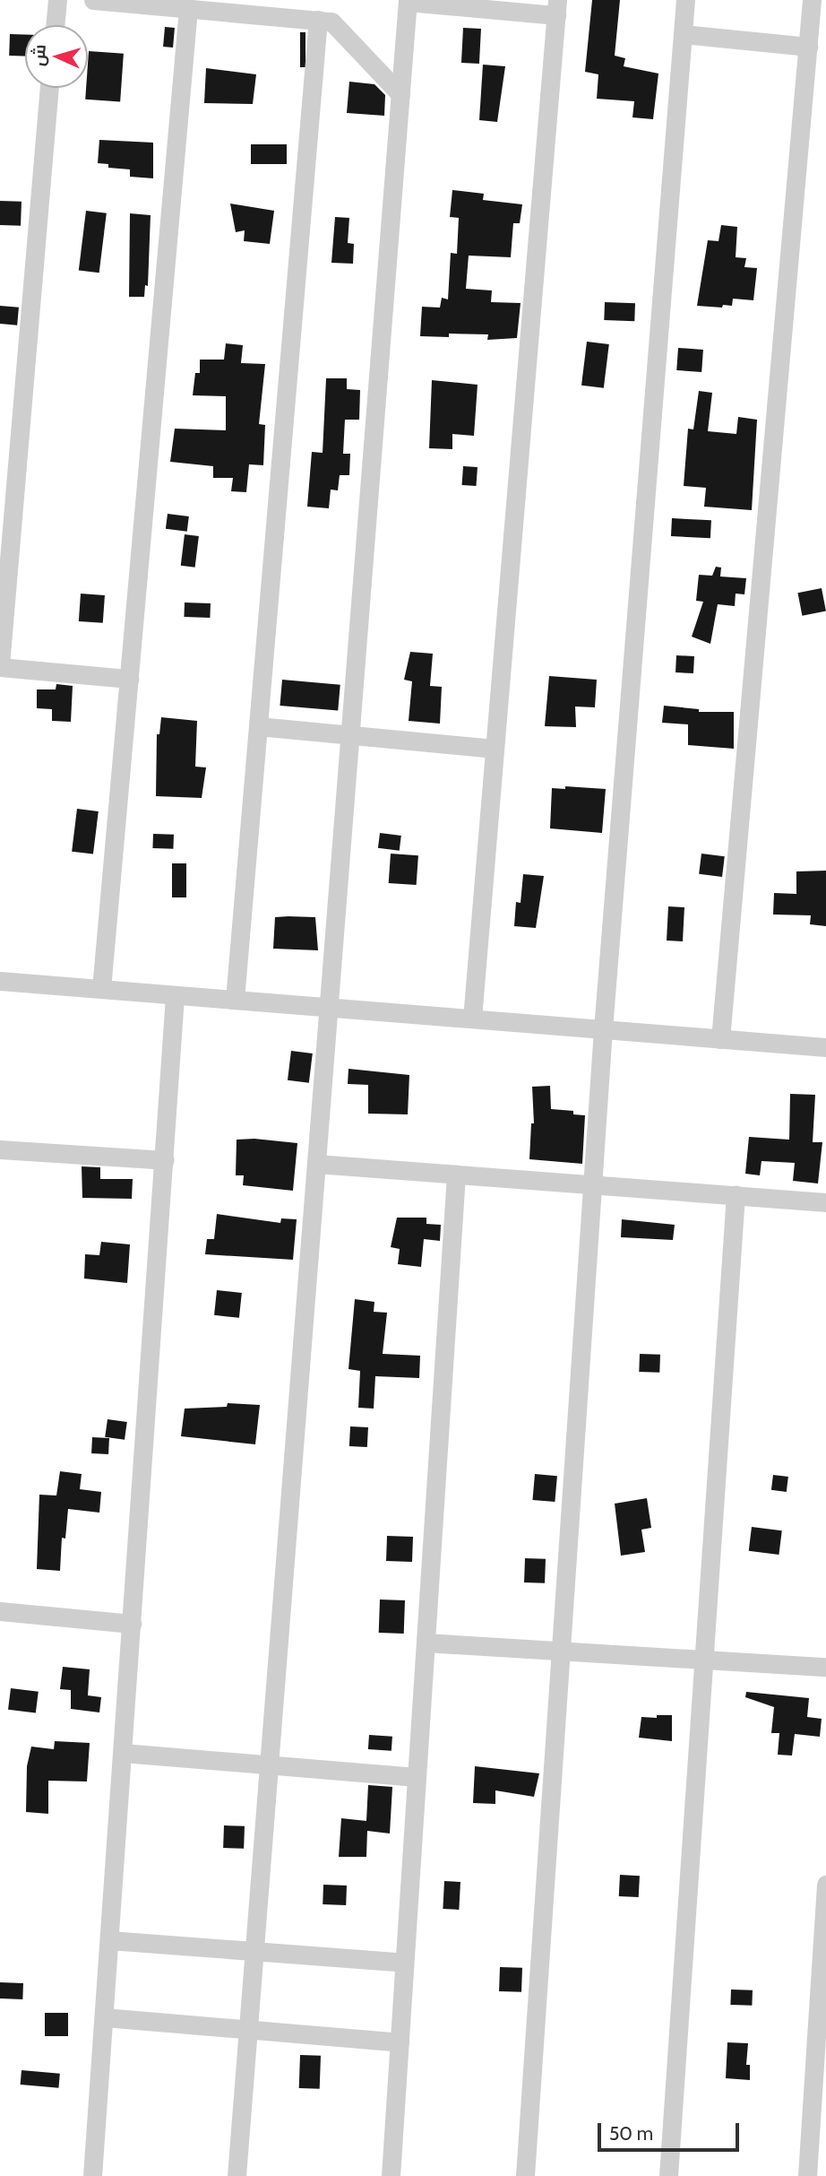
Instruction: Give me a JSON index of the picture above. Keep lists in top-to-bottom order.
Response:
{
  "scale_bar": "50 m",
  "north": "left"
}
